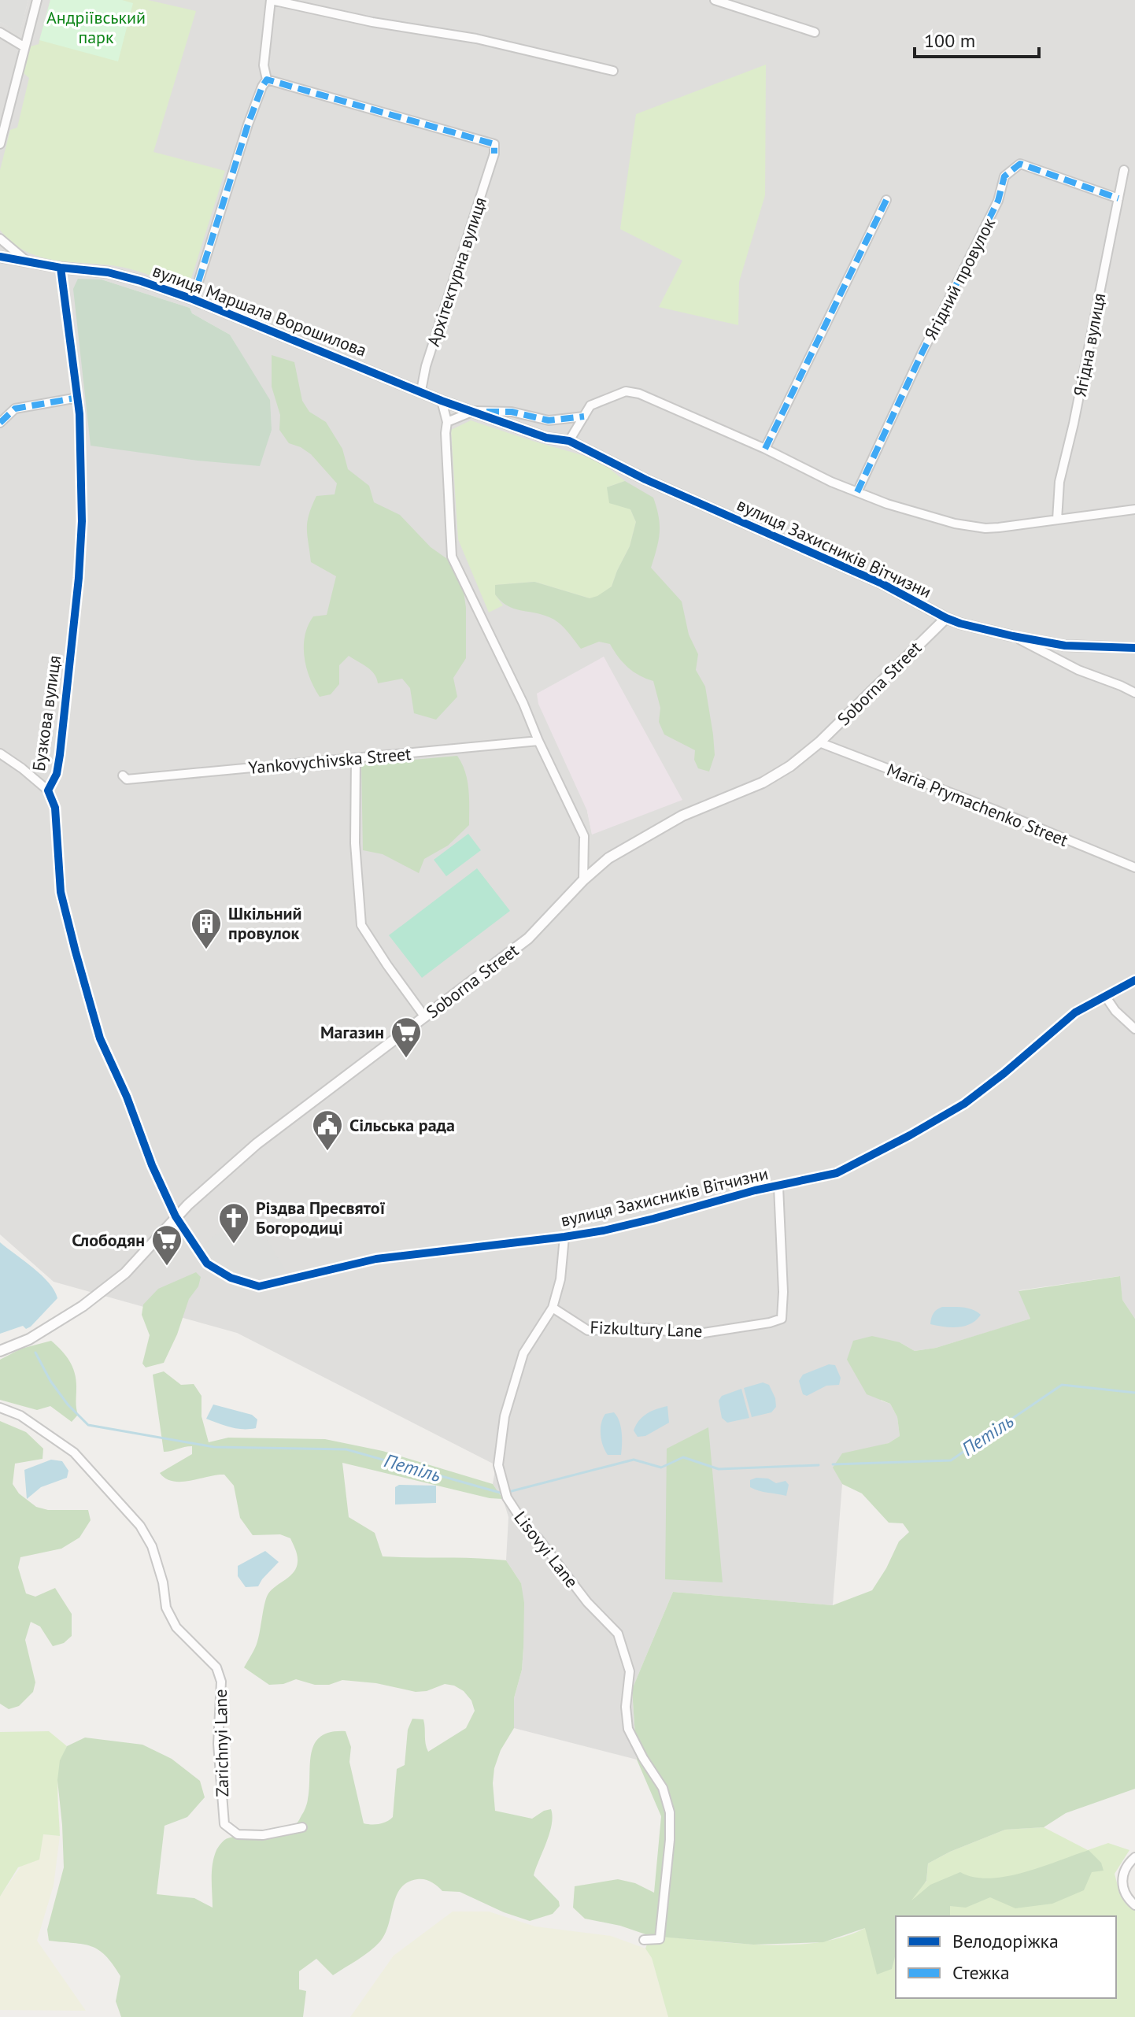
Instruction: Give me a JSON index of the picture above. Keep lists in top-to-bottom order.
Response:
{
  "streets": {
    "street": [
      "Архітектурна вулиця",
      "Ягідний провулок",
      "вулиця Маршала Ворошилова",
      "Ягідна вулиця",
      "вулиця Захисників Вітчизни",
      "Soborna Street",
      "Бузкова вулиця",
      "Yankovychivska Street",
      "Maria Prymachenko Street",
      "Fizkultury Lane",
      "Lisovyi Lane",
      "Zarichnyi Lane"
    ]
  },
  "crossings": [
    ["Архітектурна вулиця", "вулиця Маршала Ворошилова"],
    ["Ягідний провулок", "Ягідна вулиця"],
    ["вулиця Маршала Ворошилова", "вулиця Захисників Вітчизни"],
    ["вулиця Маршала Ворошилова", "Бузкова вулиця"],
    ["вулиця Захисників Вітчизни", "Soborna Street"],
    ["вулиця Захисників Вітчизни", "Бузкова вулиця"],
    ["вулиця Захисників Вітчизни", "Fizkultury Lane"],
    ["вулиця Захисників Вітчизни", "Lisovyi Lane"],
    ["Soborna Street", "Бузкова вулиця"],
    ["Soborna Street", "Maria Prymachenko Street"],
    ["Fizkultury Lane", "Lisovyi Lane"]
  ],
  "water": ["Петіль"],
  "parks": ["Андріївський парк"],
  "places": {
    "building": ["Шкільний провулок"],
    "supermarket": ["Магазин", "Слободян"],
    "public building": ["Cільська рада"],
    "church": ["Різдва Пресвятої Богородиці"]
  },
  "legend": ["Велодоріжка", "Стежка"],
  "scale_bar": "100 m"
}
